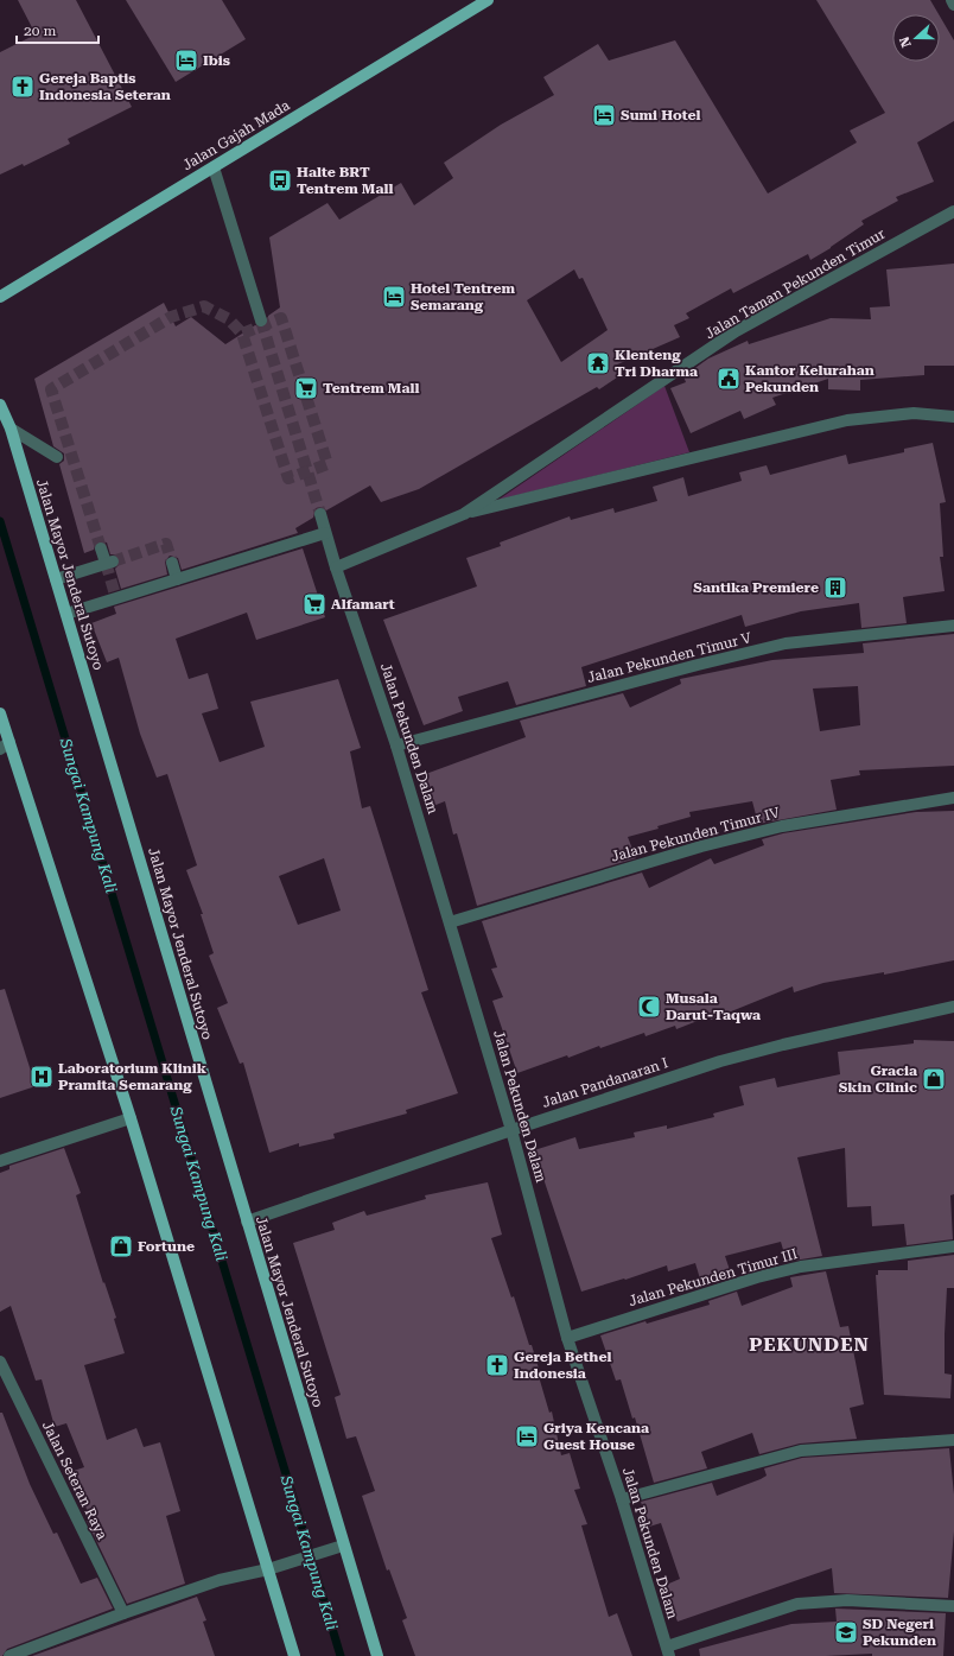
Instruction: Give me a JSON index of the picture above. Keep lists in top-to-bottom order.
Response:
{
  "streets": {
    "main road": ["Jalan Gajah Mada", "Jalan Mayor Jenderal Sutoyo"],
    "street": [
      "Jalan Taman Pekunden Timur",
      "Jalan Pekunden Timur V",
      "Jalan Pekunden Dalam",
      "Jalan Pekunden Timur IV",
      "Jalan Pandanaran I",
      "Jalan Pekunden Timur III",
      "Jalan Seteran Raya"
    ]
  },
  "crossings": [
    ["Jalan Taman Pekunden Timur", "Jalan Pekunden Dalam"],
    ["Jalan Mayor Jenderal Sutoyo", "Jalan Pandanaran I"],
    ["Jalan Pekunden Timur V", "Jalan Pekunden Dalam"],
    ["Jalan Pekunden Dalam", "Jalan Pekunden Timur IV"],
    ["Jalan Pekunden Dalam", "Jalan Pandanaran I"],
    ["Jalan Pekunden Dalam", "Jalan Pekunden Timur III"]
  ],
  "districts": ["PEKUNDEN"],
  "water": ["Sungai Kampung Kali"],
  "places": {
    "hotel": [
      "Ibis",
      "Sumi Hotel",
      "Hotel Tentrem Semarang",
      "Griya Kencana Guest House"
    ],
    "church": ["Gereja Baptis Indonesia Seteran", "Gereja Bethel Indonesia"],
    "bus stop": ["Halte BRT Tentrem Mall"],
    "temple": ["Klenteng Tri Dharma"],
    "public building": ["Kantor Kelurahan Pekunden"],
    "supermarket": ["Tentrem Mall", "Alfamart"],
    "building": ["Santika Premiere"],
    "mosque": ["Musala Darut-Taqwa"],
    "hospital": ["Laboratorium Klinik Pramita Semarang"],
    "shop": ["Gracia Skin Clinic", "Fortune"],
    "school or university": ["SD Negeri Pekunden"]
  },
  "scale_bar": "20 m",
  "north": "left"
}
